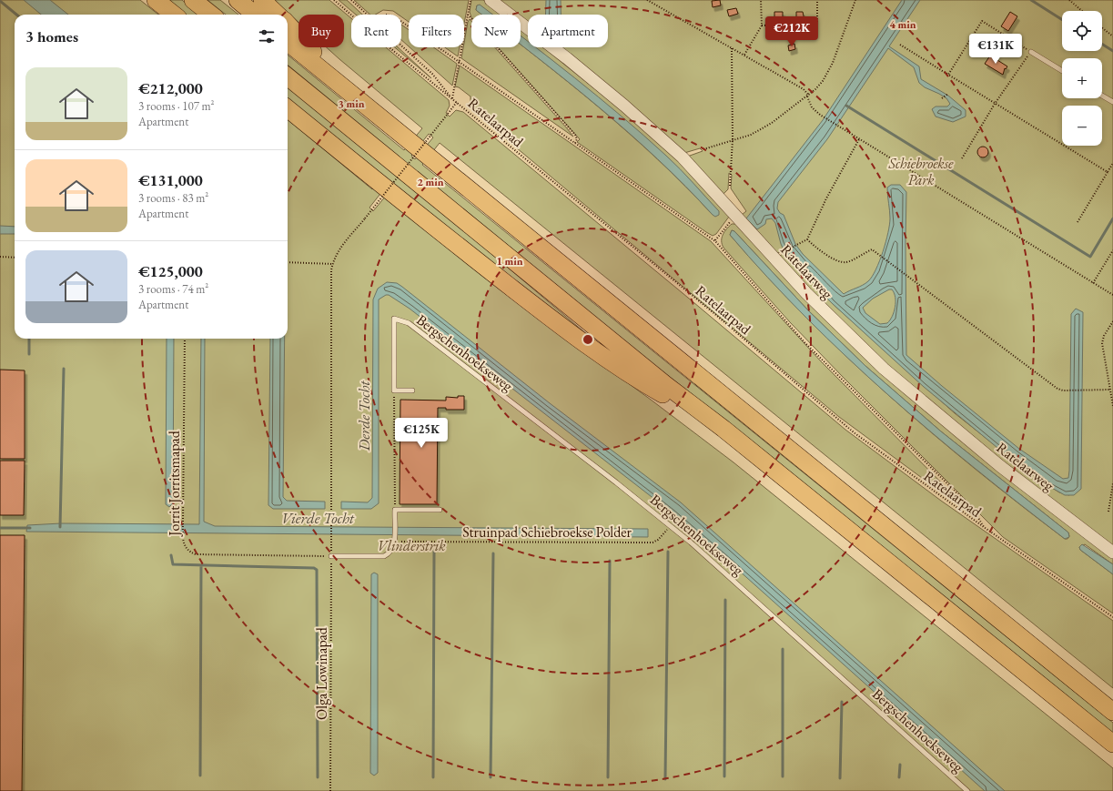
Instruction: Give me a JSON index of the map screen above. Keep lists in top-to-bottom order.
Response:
{
  "streets": {
    "street": ["Ratelaarweg"],
    "lane": ["Bergschenhoekseweg"],
    "path": [
      "Ratelaarpad",
      "Jorrit Jorritsmapad",
      "Struinpad Schiebroekse Polder",
      "Olga Lowinapad"
    ]
  },
  "crossings": [
    ["Bergschenhoekseweg", "Struinpad Schiebroekse Polder"],
    ["Jorrit Jorritsmapad", "Olga Lowinapad"]
  ],
  "water": ["Derde Tocht", "Vierde Tocht"],
  "parks": ["Schiebroekse Park", "Vlinderstrik"],
  "page": {
    "map_buttons": ["+", "−"],
    "chip": [
      "Buy",
      "Rent",
      "Filters",
      "New",
      "Apartment"
    ],
    "heading": "3 homes",
    "price": ["€212K", "€131K", "€125K"],
    "list": [
      {
        "name": "€212,000",
        "note": "3 rooms · 107 m² · Apartment"
      },
      {
        "name": "€131,000",
        "note": "3 rooms · 83 m² · Apartment"
      },
      {
        "name": "€125,000",
        "note": "3 rooms · 74 m² · Apartment"
      }
    ]
  },
  "rings": [
    "4 min",
    "3 min",
    "2 min",
    "1 min"
  ]
}
